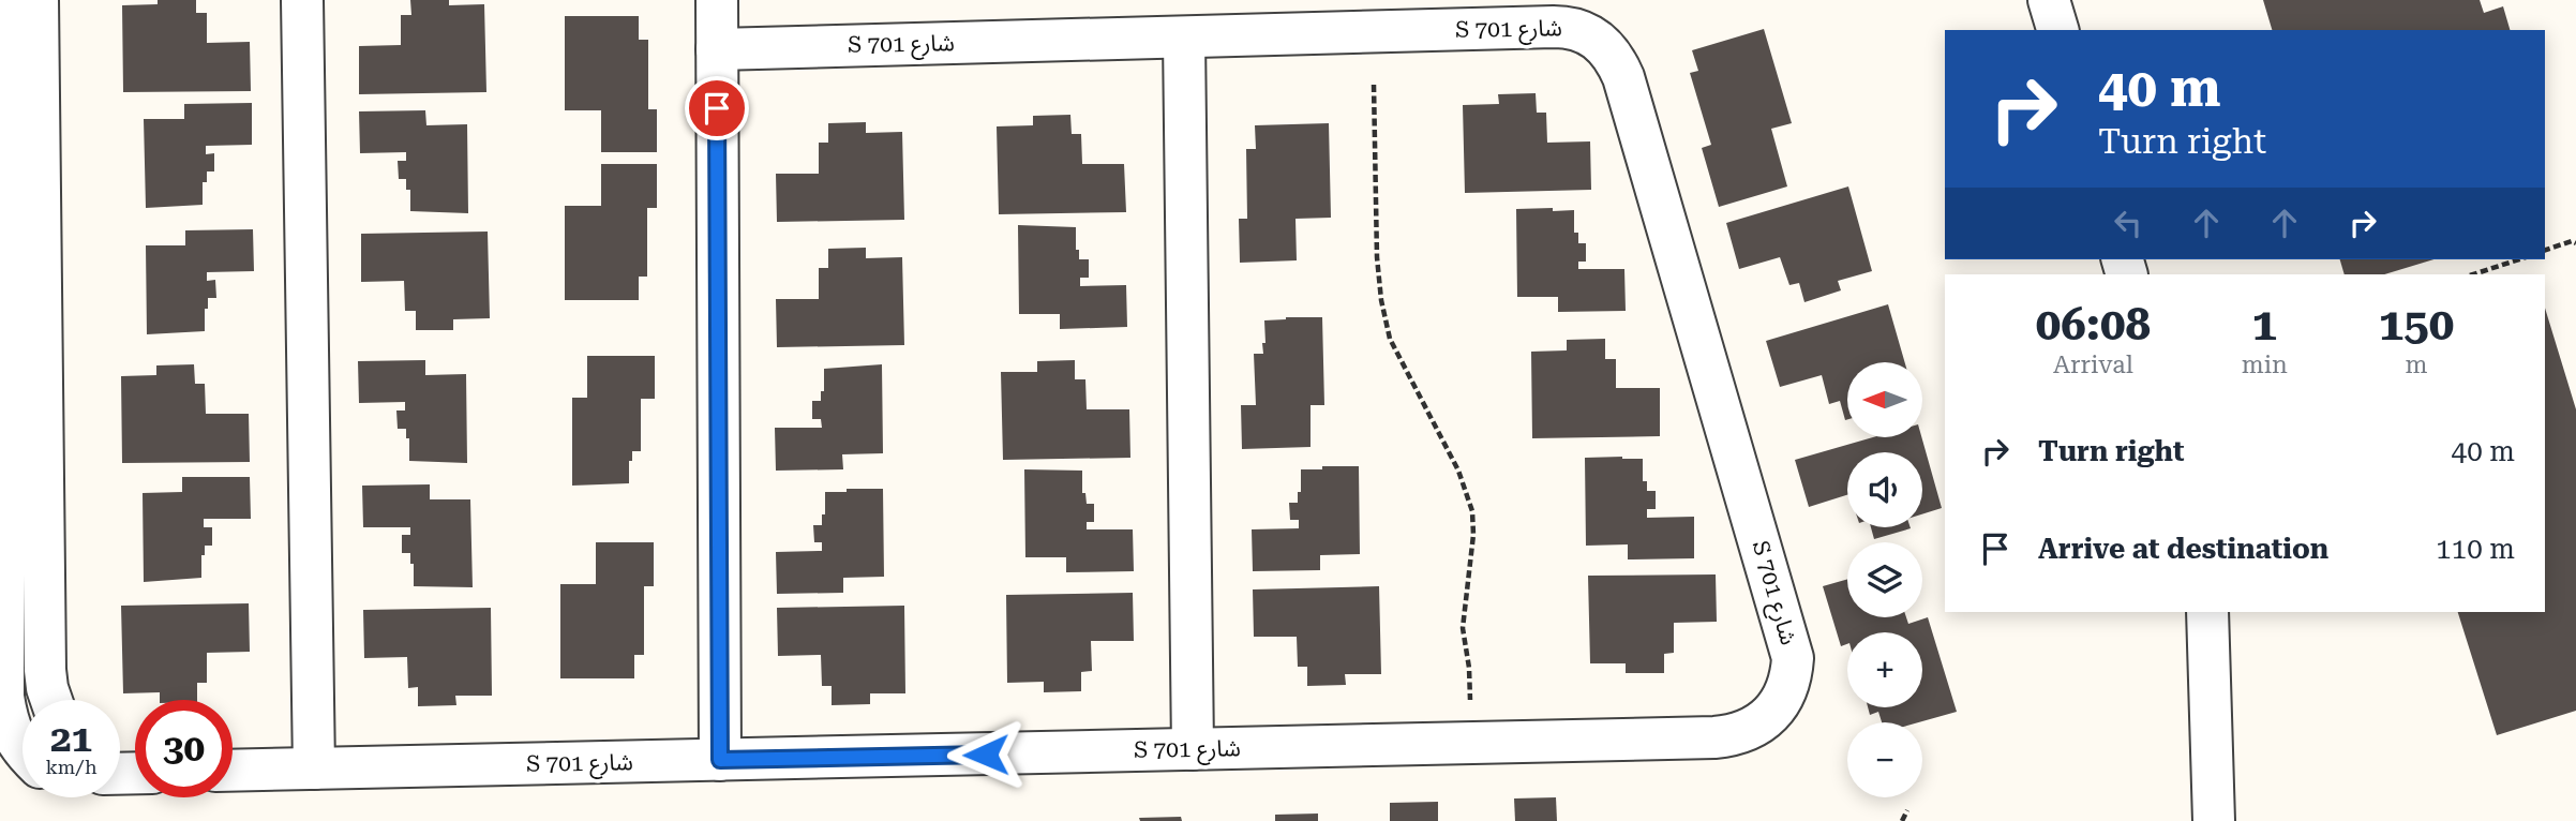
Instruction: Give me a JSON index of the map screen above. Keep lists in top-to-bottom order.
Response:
{
  "streets": {
    "street": ["S 701 شارع"]
  },
  "north": "left",
  "page": {
    "turn": ["40 m", "Turn right"],
    "eta": [
      "06:08",
      "Arrival",
      "1",
      "min",
      "150",
      "m"
    ],
    "map_buttons": ["+", "−"],
    "list": [
      {
        "name": "Turn right",
        "value": "40 m"
      },
      {
        "name": "Arrive at destination",
        "value": "110 m"
      }
    ],
    "speed": "21 km/h",
    "limit": "30"
  }
}
